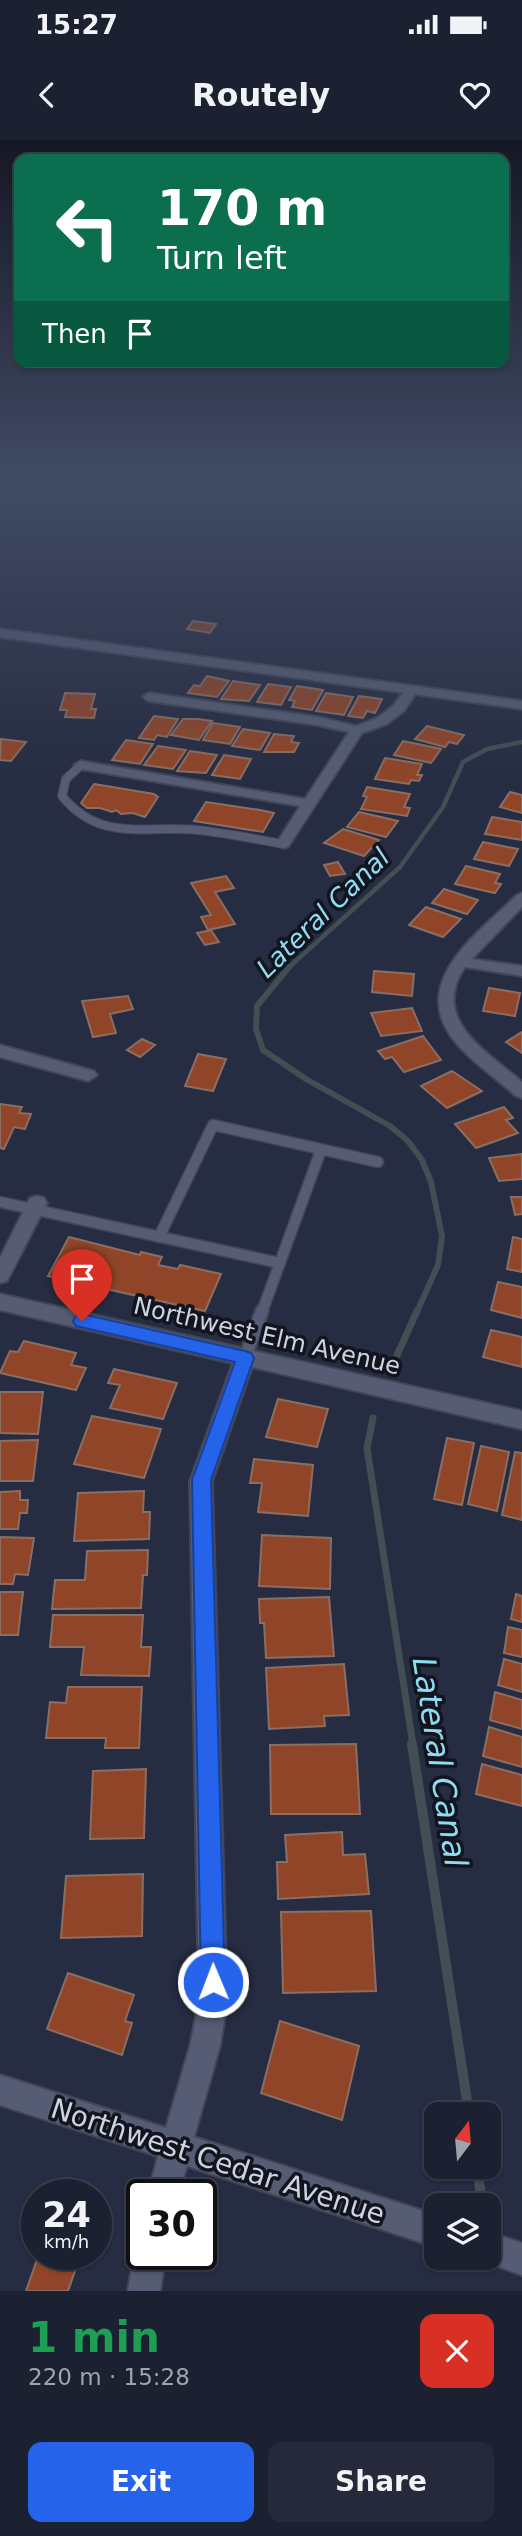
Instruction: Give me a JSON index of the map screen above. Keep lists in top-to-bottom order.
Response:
{
  "streets": {
    "street": ["Northwest Elm Avenue", "Northwest Cedar Avenue"]
  },
  "water": ["Lateral Canal"],
  "north": "top",
  "page": {
    "status": "15:27",
    "header": "Routely",
    "turn": ["170 m", "Turn left"],
    "then": "Then",
    "speed": "24 km/h",
    "limit": "30",
    "heading": ["1 min", "220 m · 15:28"],
    "buttons": ["Exit", "Share"]
  }
}
